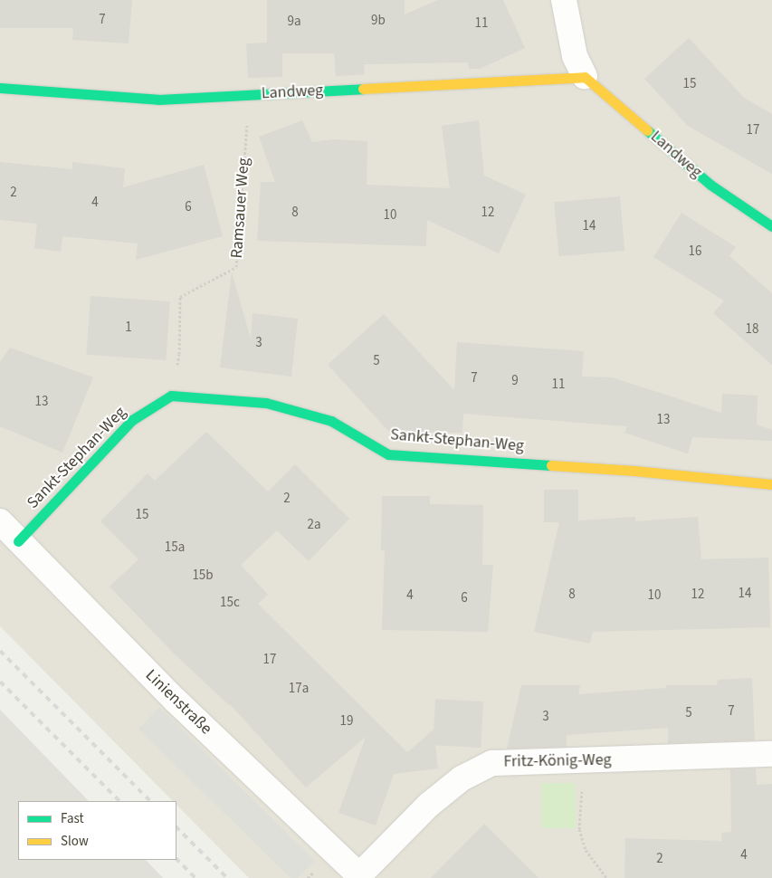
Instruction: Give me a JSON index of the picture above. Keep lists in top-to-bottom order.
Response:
{
  "streets": {
    "street": [
      "Landweg",
      "Sankt-Stephan-Weg",
      "Linienstraße",
      "Fritz-König-Weg"
    ],
    "path": ["Ramsauer Weg"]
  },
  "crossings": [
    ["Landweg", "Ramsauer Weg"],
    ["Ramsauer Weg", "Sankt-Stephan-Weg"],
    ["Sankt-Stephan-Weg", "Linienstraße"],
    ["Linienstraße", "Fritz-König-Weg"]
  ],
  "house_numbers": [
    "7",
    "9b",
    "9a",
    "11",
    "15",
    "17",
    "2",
    "4",
    "6",
    "8",
    "12",
    "10",
    "14",
    "16",
    "1",
    "18",
    "3",
    "5",
    "7",
    "9",
    "11",
    "13",
    "13",
    "2",
    "15",
    "2a",
    "15a",
    "15b",
    "14",
    "8",
    "12",
    "4",
    "10",
    "6",
    "15c",
    "17",
    "17a",
    "7",
    "5",
    "3",
    "19",
    "4",
    "2"
  ],
  "legend": ["Fast", "Slow"]
}
